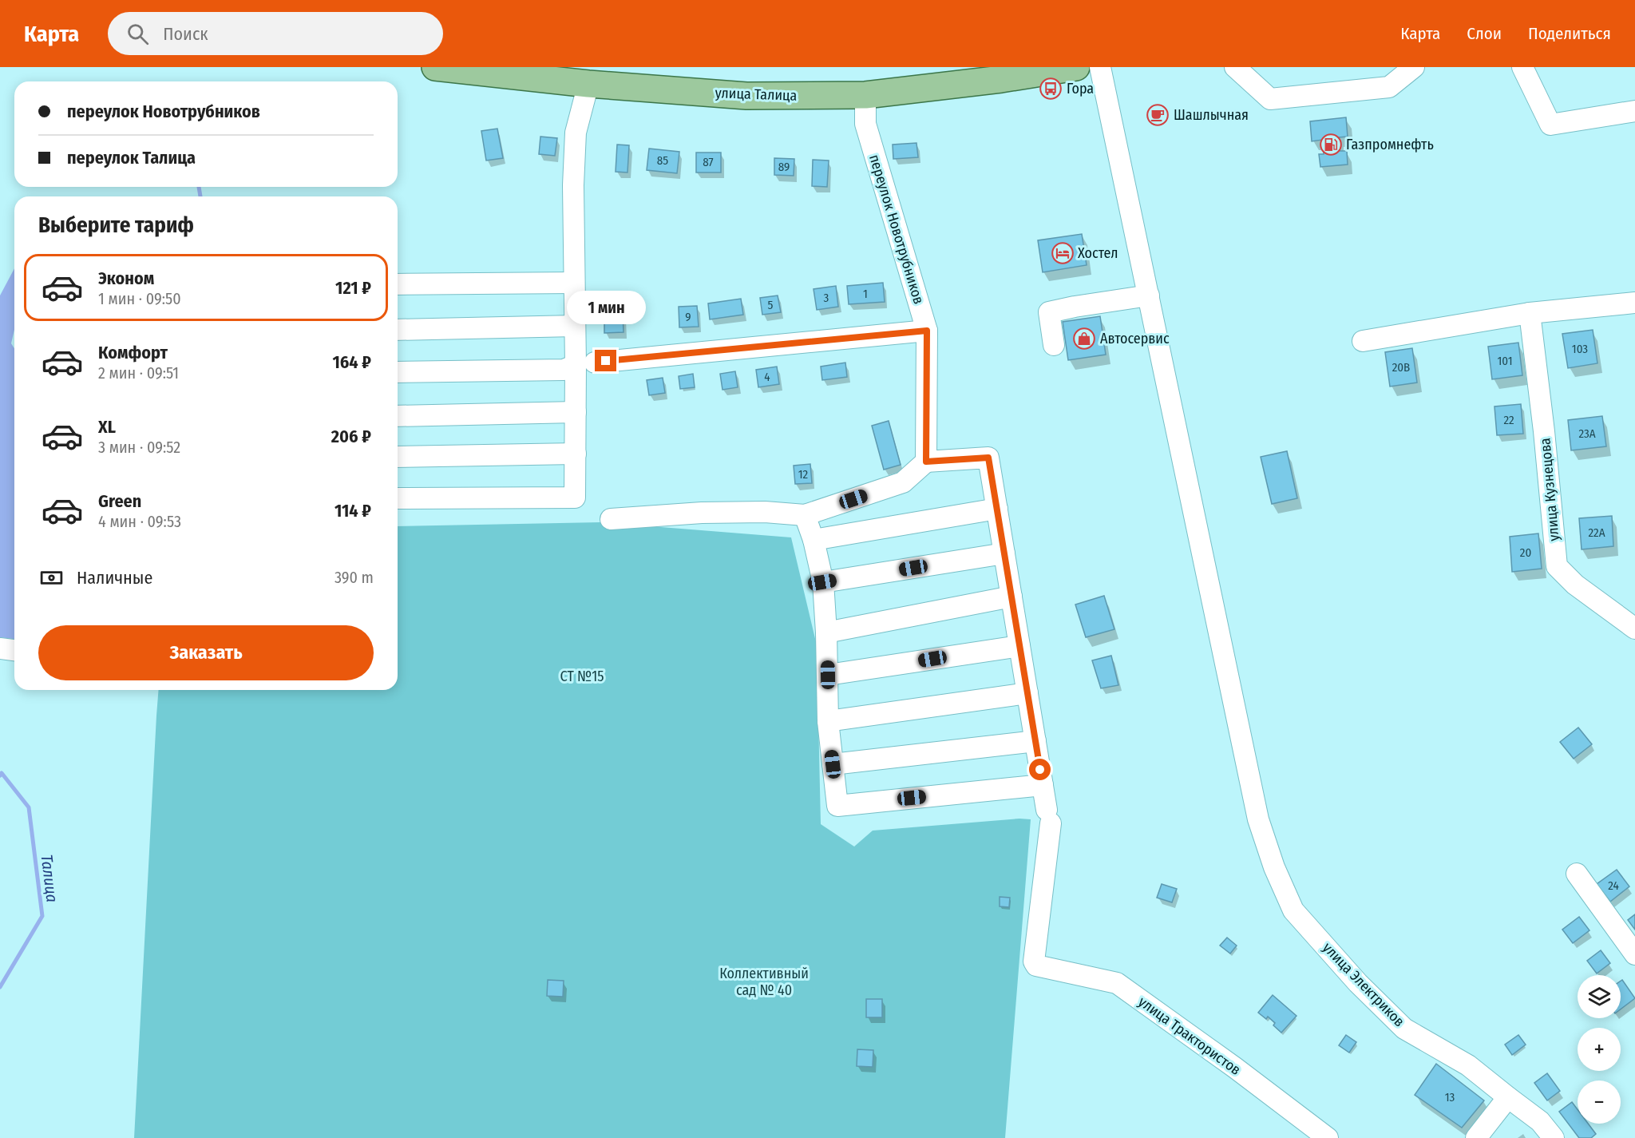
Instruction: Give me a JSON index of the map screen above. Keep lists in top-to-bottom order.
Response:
{
  "streets": {
    "main road": ["улица Талица"],
    "street": [
      "переулок Новотрубников",
      "улица Кузнецова",
      "улица Электриков",
      "улица Трактористов"
    ]
  },
  "crossings": [
    ["улица Талица", "переулок Новотрубников"]
  ],
  "water": ["Талица"],
  "parks": ["СТ №15", "Коллективный сад № 40"],
  "places": {
    "bus stop": ["Гора"],
    "cafe": ["Шашлычная"],
    "fuel station": ["Газпромнефть"],
    "hotel": ["Хостел"],
    "shop": ["Автосервис"]
  },
  "house_numbers": [
    "85",
    "87",
    "89",
    "1",
    "3",
    "5",
    "9",
    "103",
    "101",
    "20В",
    "4",
    "22",
    "23А",
    "12",
    "22А",
    "20",
    "24",
    "13"
  ],
  "page": {
    "header": "Карта",
    "search": "Поиск",
    "nav": ["Карта", "Слои", "Поделиться"],
    "banner": ["переулок Новотрубников", "переулок Талица"],
    "heading": "Выберите тариф",
    "list": [
      {
        "name": "Эконом",
        "note": "1 мин · 09:50",
        "value": "121 ₽"
      },
      {
        "name": "Комфорт",
        "note": "2 мин · 09:51",
        "value": "164 ₽"
      },
      {
        "name": "XL",
        "note": "3 мин · 09:52",
        "value": "206 ₽"
      },
      {
        "name": "Green",
        "note": "4 мин · 09:53",
        "value": "114 ₽"
      }
    ],
    "bubble": "1 мин",
    "pay": ["Наличные", "390 m"],
    "buttons": "Заказать",
    "map_buttons": ["+", "−"]
  }
}
